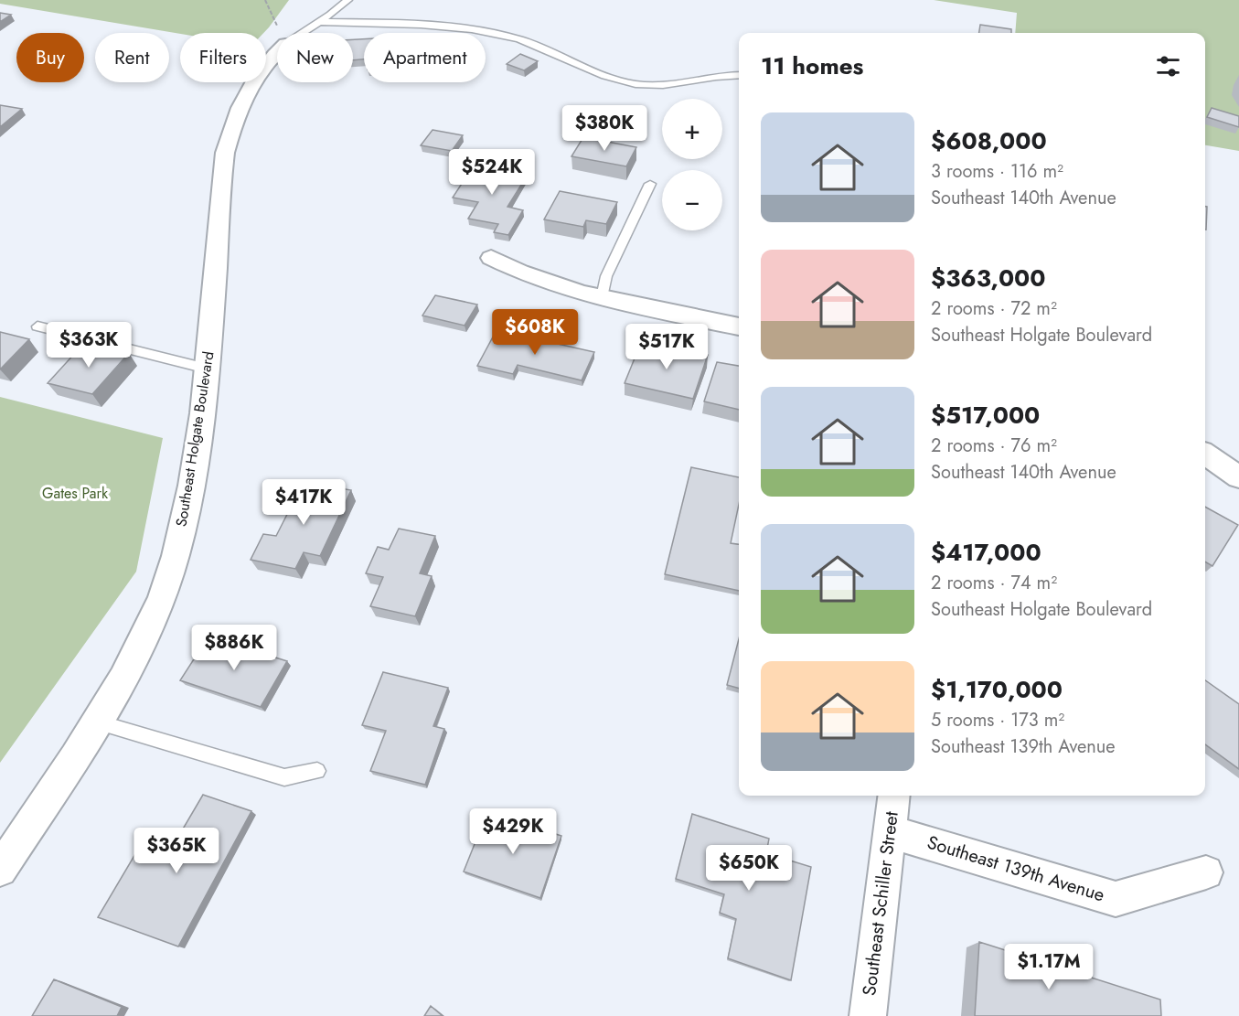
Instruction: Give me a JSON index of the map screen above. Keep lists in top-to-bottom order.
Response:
{
  "streets": {
    "street": ["Southeast Holgate Boulevard", "Southeast 139th Avenue", "Southeast Schiller Street"]
  },
  "crossings": [
    ["Southeast 139th Avenue", "Southeast Schiller Street"]
  ],
  "parks": ["Gates Park"],
  "page": {
    "chip": [
      "Buy",
      "Rent",
      "Filters",
      "New",
      "Apartment"
    ],
    "heading": "11 homes",
    "map_buttons": ["+", "−"],
    "list": [
      {
        "name": "$608,000",
        "note": "3 rooms · 116 m² · Southeast 140th Avenue"
      },
      {
        "name": "$363,000",
        "note": "2 rooms · 72 m² · Southeast Holgate Boulevard"
      },
      {
        "name": "$517,000",
        "note": "2 rooms · 76 m² · Southeast 140th Avenue"
      },
      {
        "name": "$417,000",
        "note": "2 rooms · 74 m² · Southeast Holgate Boulevard"
      },
      {
        "name": "$1,170,000",
        "note": "5 rooms · 173 m² · Southeast 139th Avenue"
      }
    ],
    "price": [
      "$380K",
      "$524K",
      "$608K",
      "$363K",
      "$517K",
      "$417K",
      "$886K",
      "$429K",
      "$365K",
      "$650K",
      "$1.17M"
    ]
  }
}
